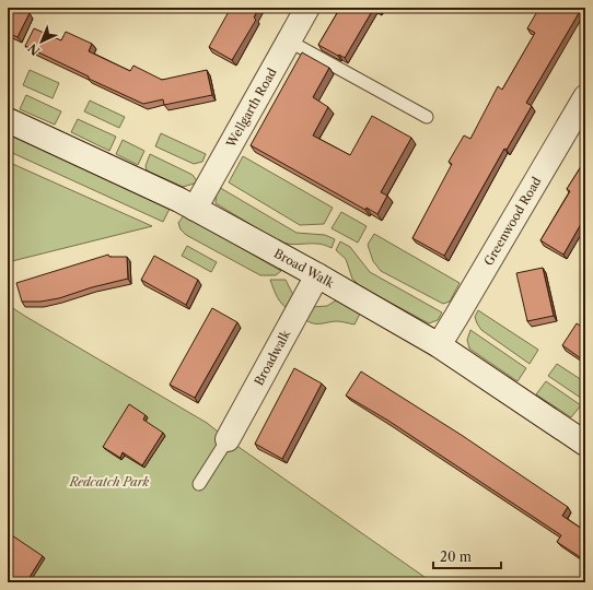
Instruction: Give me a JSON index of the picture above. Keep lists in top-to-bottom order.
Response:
{
  "streets": {
    "street": [
      "Wellgarth Road",
      "Greenwood Road",
      "Broad Walk",
      "Broadwalk"
    ]
  },
  "crossings": [
    ["Wellgarth Road", "Broad Walk"],
    ["Greenwood Road", "Broad Walk"],
    ["Broad Walk", "Broadwalk"]
  ],
  "parks": ["Redcatch Park"],
  "scale_bar": "20 m",
  "north": "bottom left"
}
